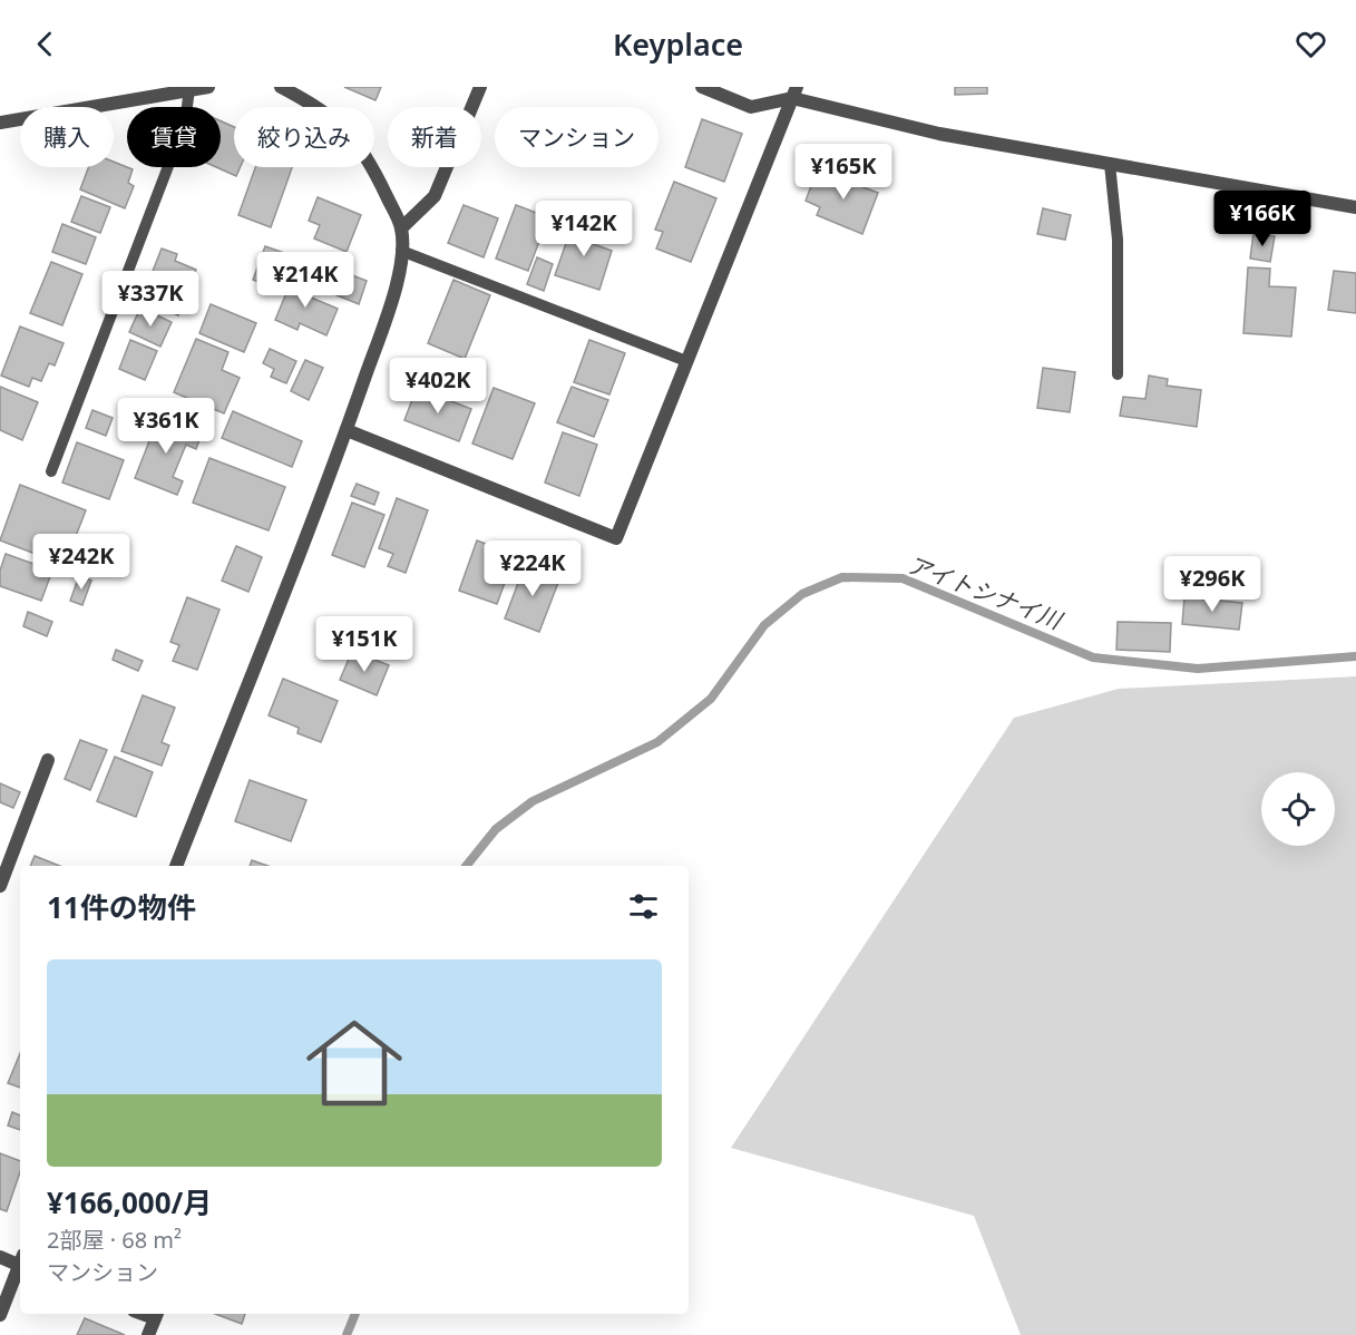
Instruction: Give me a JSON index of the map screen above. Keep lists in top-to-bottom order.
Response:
{
  "water": ["アイトシナイ川"],
  "page": {
    "header": "Keyplace",
    "chip": [
      "購入",
      "賃貸",
      "絞り込み",
      "新着",
      "マンション"
    ],
    "price": [
      "¥165K",
      "¥166K",
      "¥142K",
      "¥214K",
      "¥337K",
      "¥402K",
      "¥361K",
      "¥242K",
      "¥224K",
      "¥296K",
      "¥151K"
    ],
    "heading": "11件の物件",
    "list": [
      {
        "name": "¥166,000/月",
        "note": "2部屋 · 68 m² · マンション"
      }
    ]
  }
}
